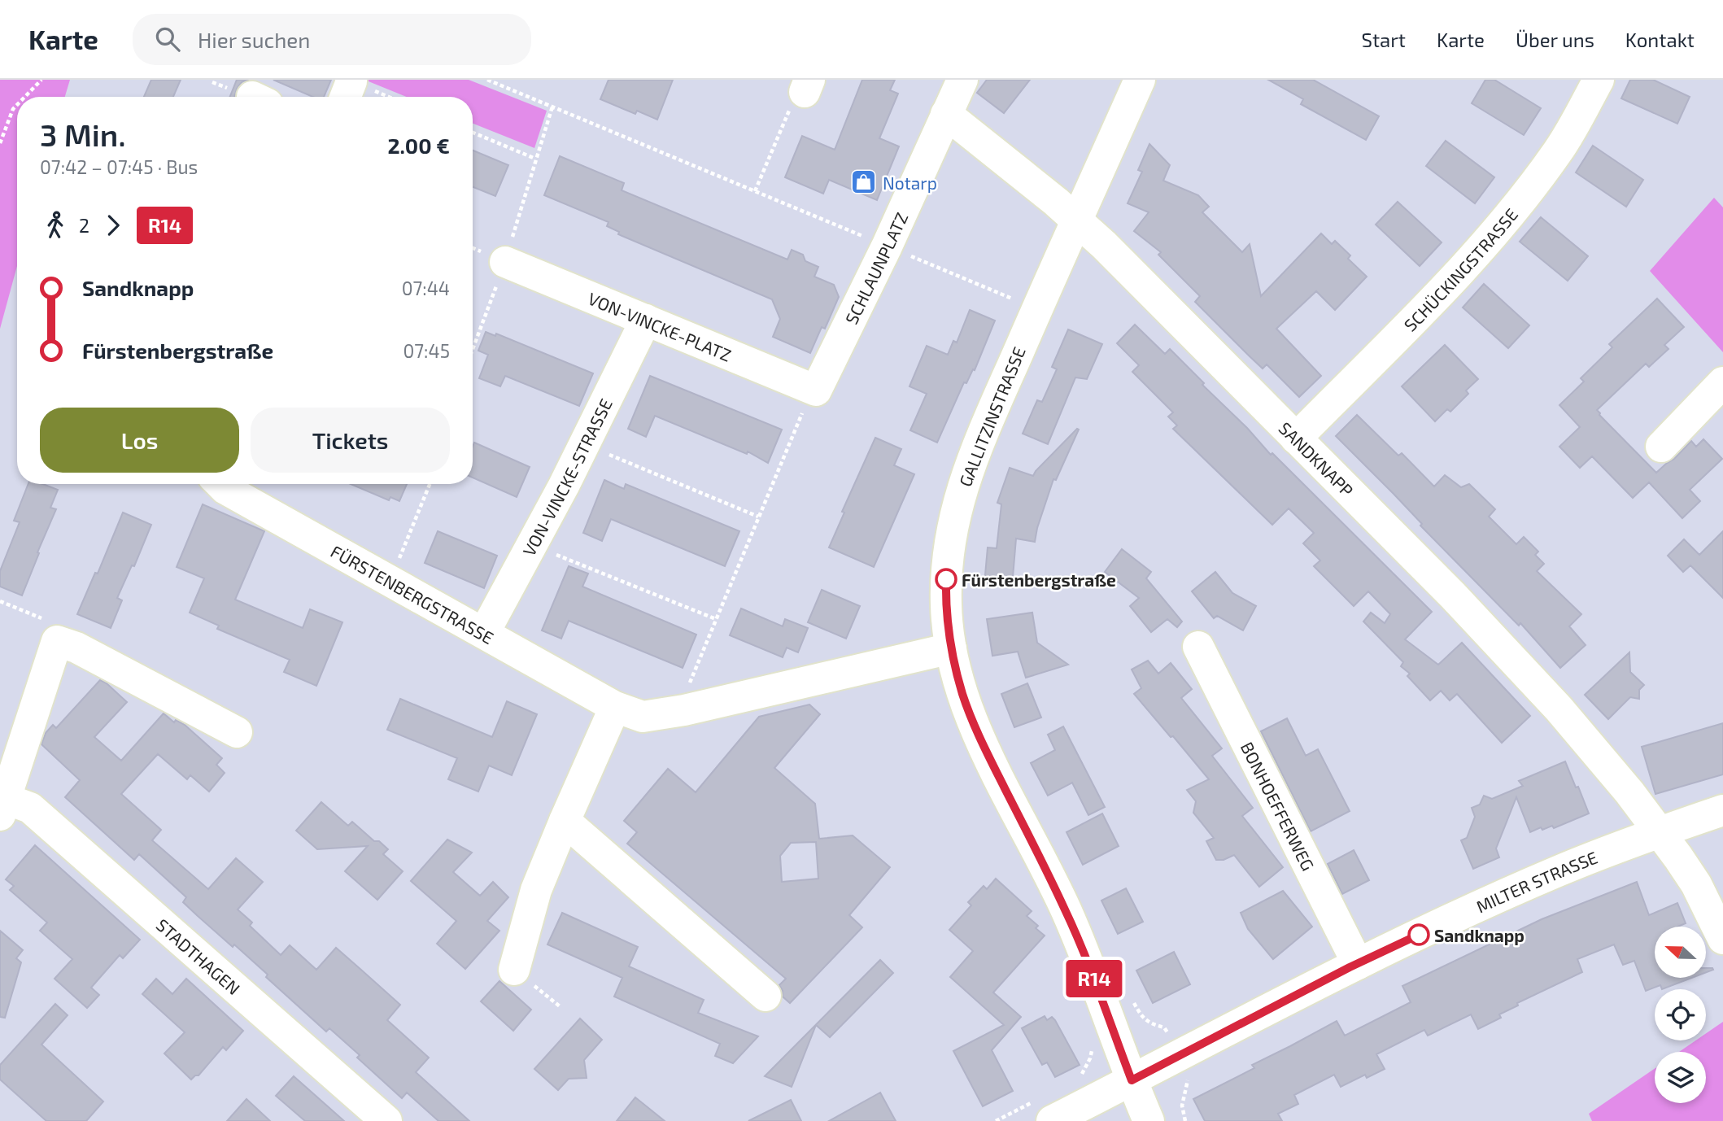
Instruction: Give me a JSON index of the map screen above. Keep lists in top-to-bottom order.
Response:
{
  "streets": {
    "street": [
      "SCHLAUNPLATZ",
      "SCHÜCKINGSTRASSE",
      "VON-VINCKE-PLATZ",
      "GALLITZINSTRASSE",
      "SANDKNAPP",
      "VON-VINCKE-STRASSE",
      "FÜRSTENBERGSTRASSE",
      "BONHOEFFERWEG",
      "MILTER STRASSE",
      "STADTHAGEN"
    ]
  },
  "crossings": [
    ["SCHLAUNPLATZ", "VON-VINCKE-PLATZ"],
    ["SCHLAUNPLATZ", "SANDKNAPP"],
    ["SCHÜCKINGSTRASSE", "SANDKNAPP"],
    ["VON-VINCKE-PLATZ", "VON-VINCKE-STRASSE"],
    ["GALLITZINSTRASSE", "SANDKNAPP"],
    ["GALLITZINSTRASSE", "FÜRSTENBERGSTRASSE"],
    ["GALLITZINSTRASSE", "MILTER STRASSE"],
    ["SANDKNAPP", "MILTER STRASSE"],
    ["VON-VINCKE-STRASSE", "FÜRSTENBERGSTRASSE"],
    ["BONHOEFFERWEG", "MILTER STRASSE"]
  ],
  "places": {
    "shop": ["Notarp"],
    "other": ["Fürstenbergstraße", "Sandknapp"]
  },
  "lines": ["bus line R14"],
  "north": "left",
  "page": {
    "header": "Karte",
    "search": "Hier suchen",
    "nav": [
      "Start",
      "Karte",
      "Über uns",
      "Kontakt"
    ],
    "on_map": "R14",
    "heading": ["3 Min.", "07:42 – 07:45 · Bus", "2.00 €"],
    "legs": ["2", "R14"],
    "list": [
      {
        "name": "Sandknapp",
        "value": "07:44"
      },
      {
        "name": "Fürstenbergstraße",
        "value": "07:45"
      }
    ],
    "buttons": ["Los", "Tickets"]
  }
}
